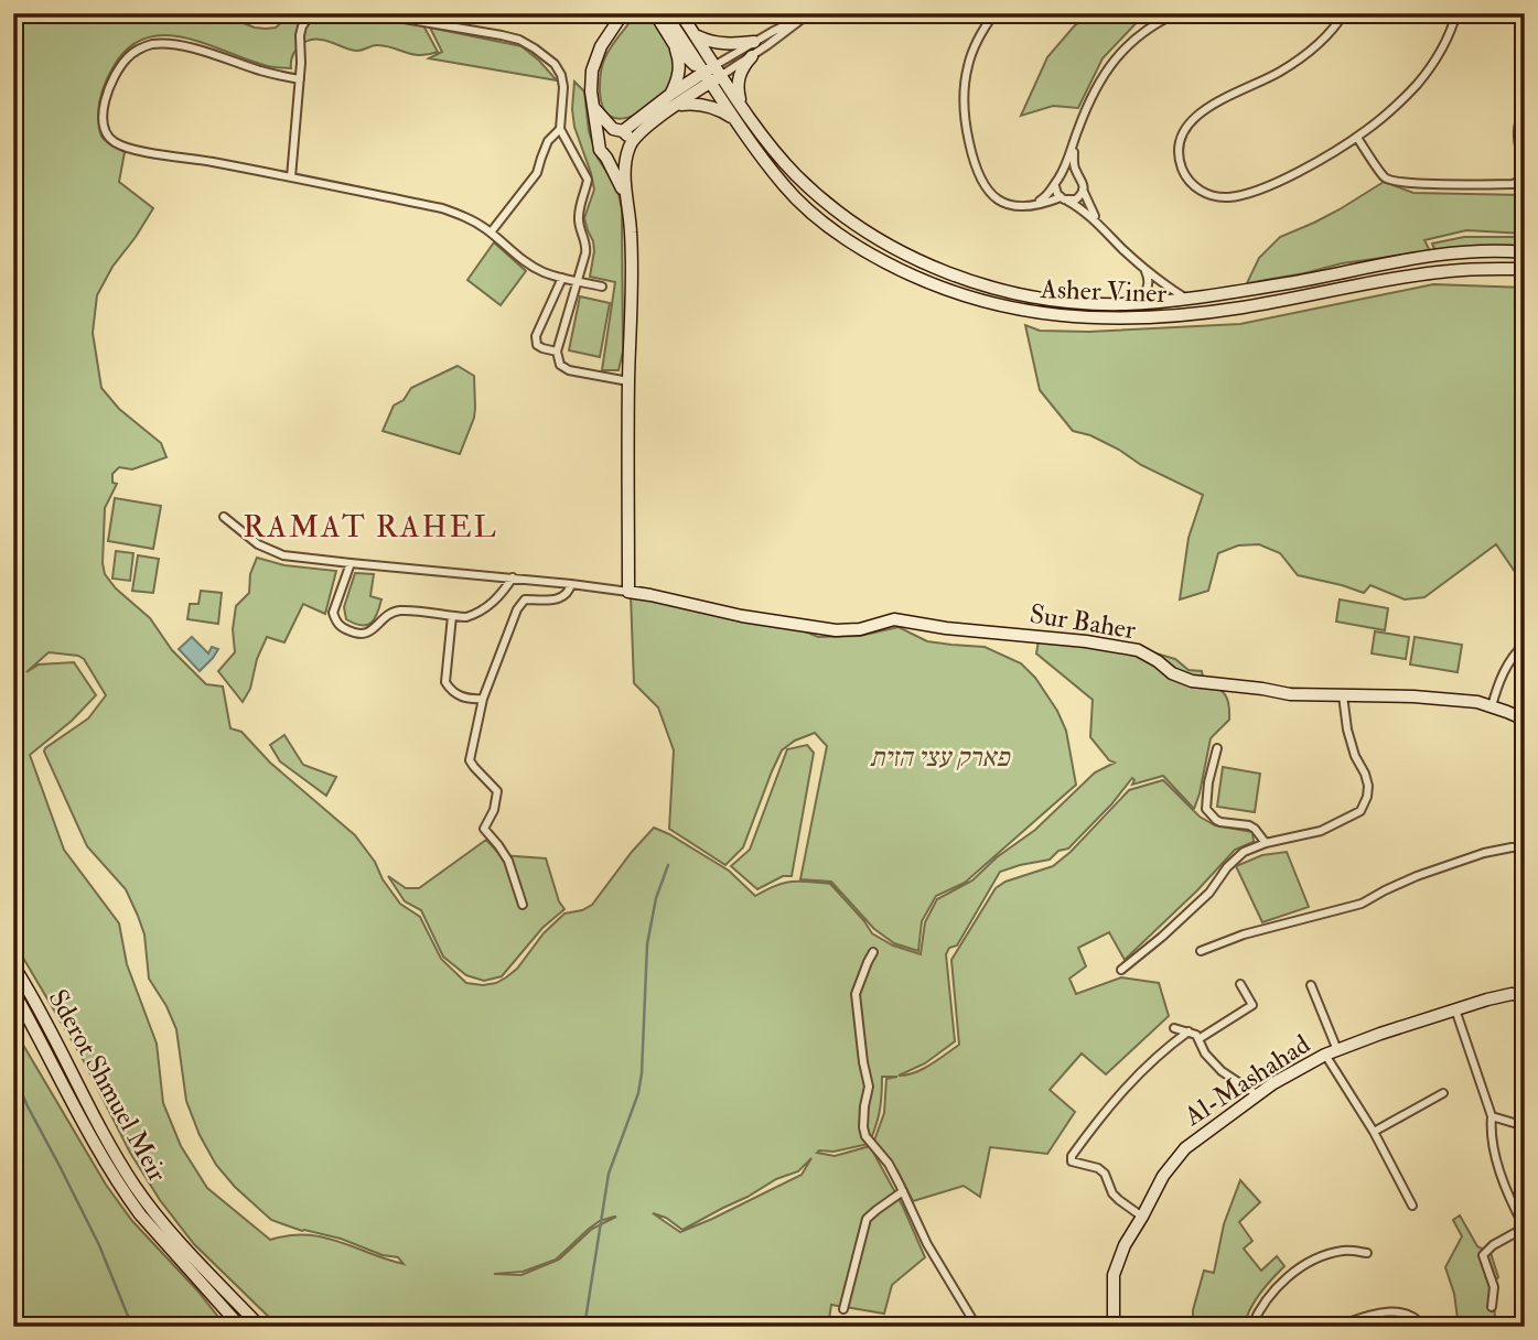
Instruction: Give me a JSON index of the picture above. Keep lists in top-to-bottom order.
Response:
{
  "streets": {
    "main road": [
      "Asher Viner",
      "Sur Baher",
      "Al-Mashahad",
      "Sderot Shmuel Meir"
    ]
  },
  "districts": ["RAMAT RAHEL"],
  "parks": ["פארק עצי הזית"]
}
